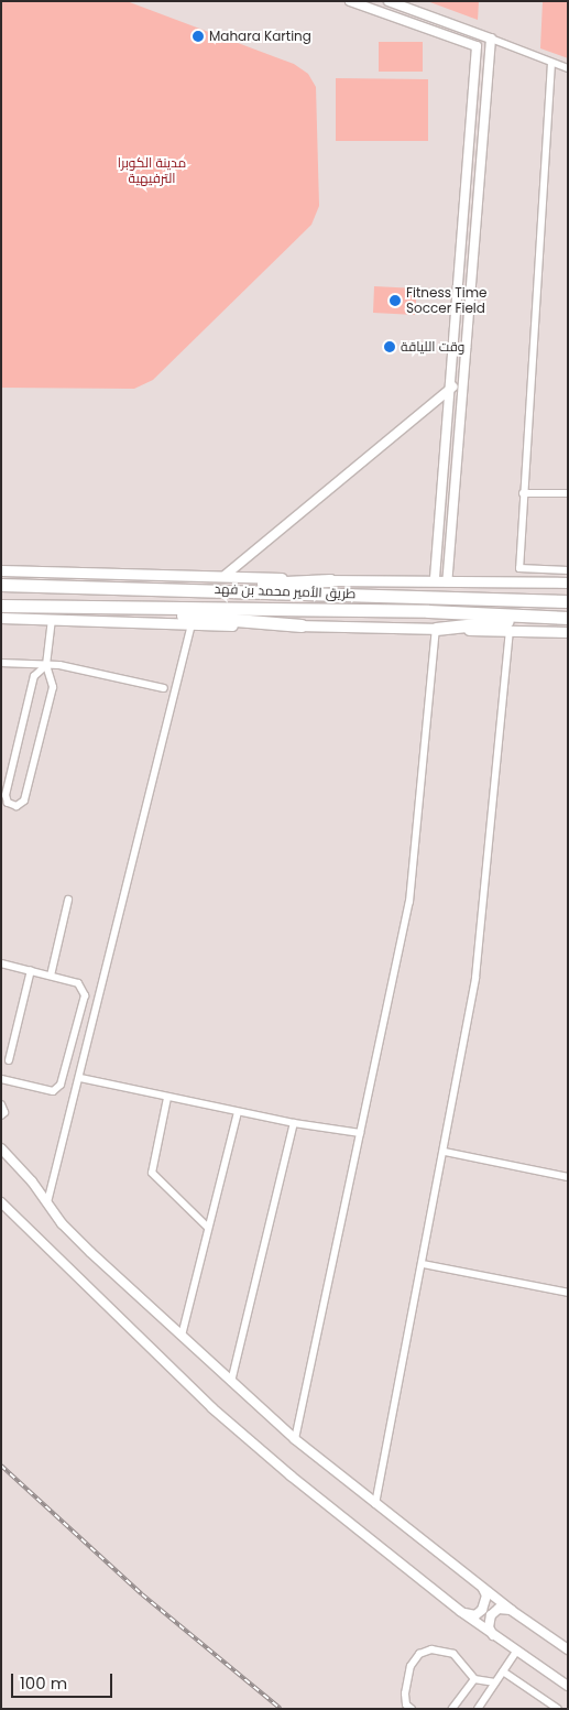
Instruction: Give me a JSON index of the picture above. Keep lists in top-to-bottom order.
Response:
{
  "streets": {
    "highway": ["طريق الأمير محمد بن فهد"]
  },
  "parks": ["مدينة الكوبرا الترفيهية"],
  "places": ["Mahara Karting", "Fitness Time Soccer Field", "وقت اللياقة"],
  "scale_bar": "100 m"
}
